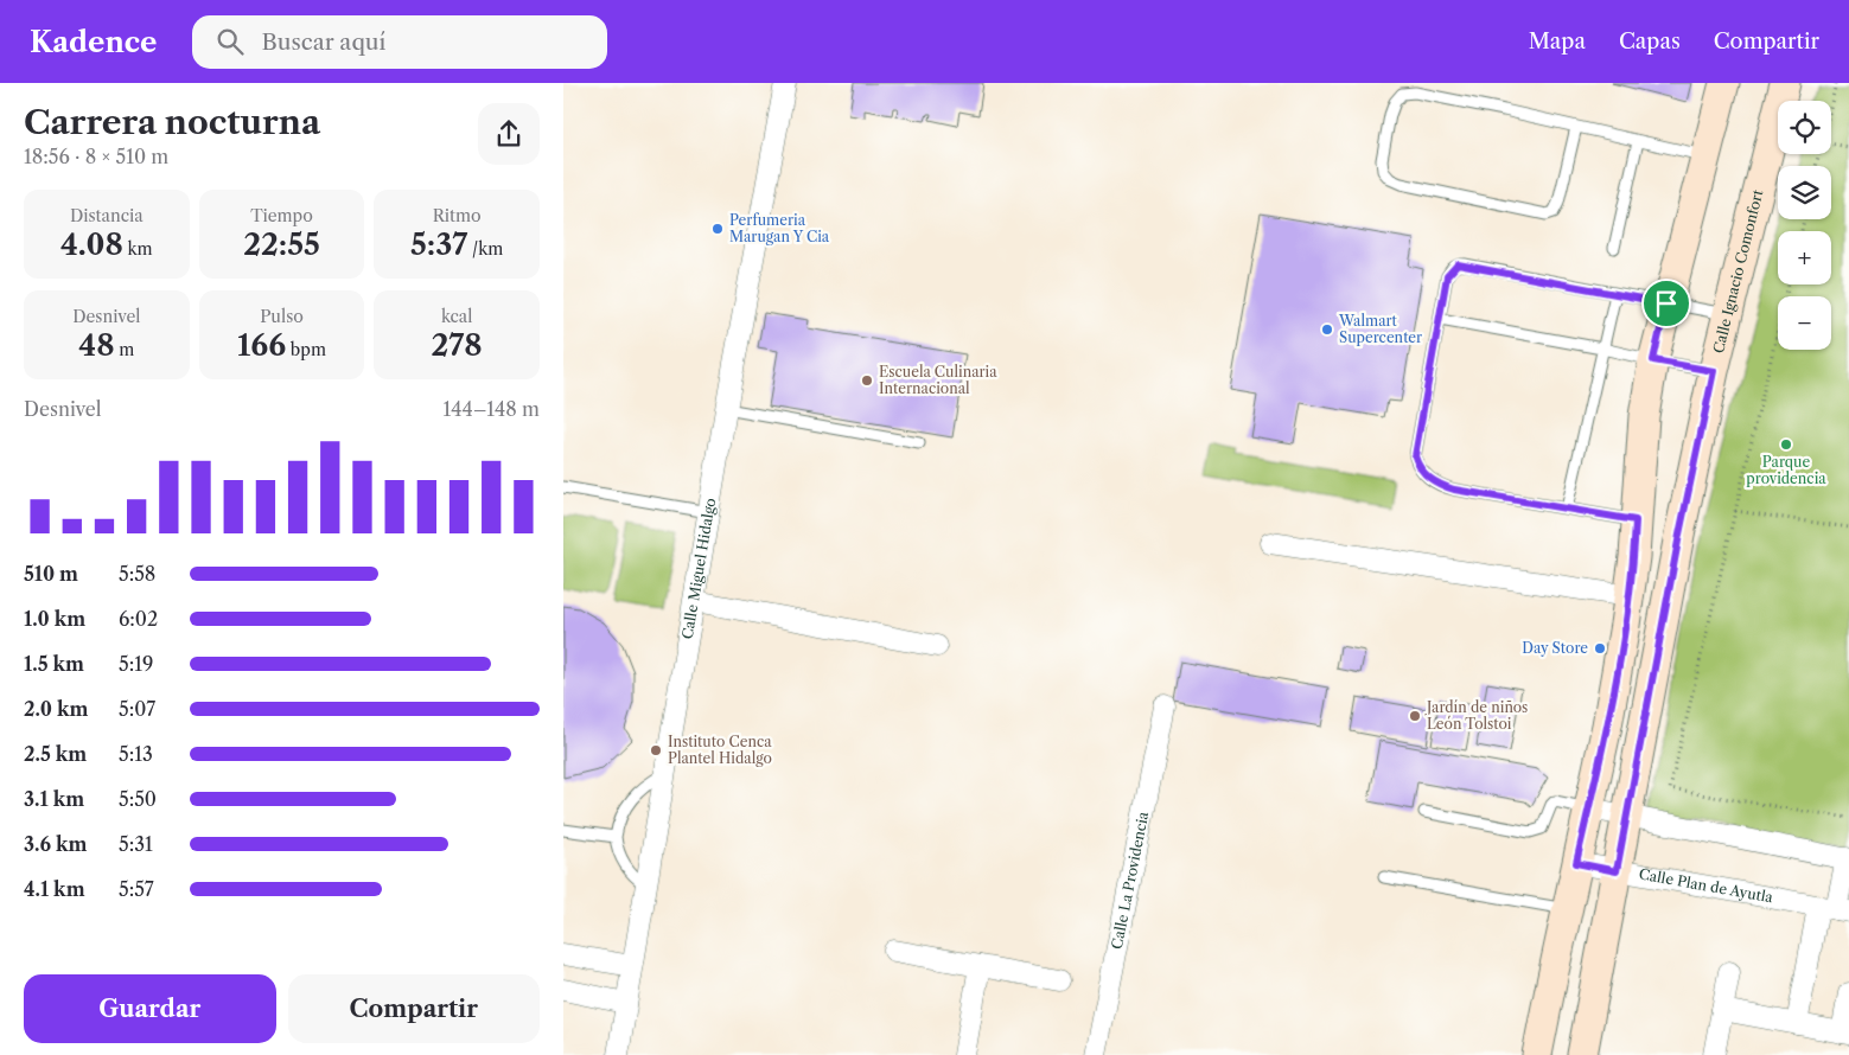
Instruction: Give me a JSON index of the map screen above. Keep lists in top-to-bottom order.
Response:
{
  "streets": {
    "main road": ["Calle Ignacio Comonfort"],
    "street": ["Calle Miguel Hidalgo", "Calle La Providencia", "Calle Plan de Ayutla"]
  },
  "crossings": [
    ["Calle Ignacio Comonfort", "Calle Plan de Ayutla"]
  ],
  "places": [
    "Perfumeria Marugan Y Cia",
    "Walmart Supercenter",
    "Escuela Culinaria Internacional",
    "Parque providencia",
    "Day Store",
    "Jardín de niños León Tolstoi",
    "Instituto Cenca Plantel Hidalgo"
  ],
  "page": {
    "header": "Kadence",
    "search": "Buscar aquí",
    "nav": ["Mapa", "Capas", "Compartir"],
    "heading": ["Carrera nocturna", "18:56 · 8 × 510 m"],
    "map_buttons": ["+", "−"],
    "stats": [
      ["Distancia", "4.08 km"],
      ["Tiempo", "22:55"],
      ["Ritmo", "5:37 /km"],
      ["Desnivel", "48 m"],
      ["Pulso", "166 bpm"],
      ["kcal", "278"]
    ],
    "chart": ["Desnivel", "144–148 m"],
    "list": [
      {
        "name": "510 m",
        "note": "5:58"
      },
      {
        "name": "1.0 km",
        "note": "6:02"
      },
      {
        "name": "1.5 km",
        "note": "5:19"
      },
      {
        "name": "2.0 km",
        "note": "5:07"
      },
      {
        "name": "2.5 km",
        "note": "5:13"
      },
      {
        "name": "3.1 km",
        "note": "5:50"
      },
      {
        "name": "3.6 km",
        "note": "5:31"
      },
      {
        "name": "4.1 km",
        "note": "5:57"
      }
    ],
    "buttons": ["Guardar", "Compartir"]
  }
}
